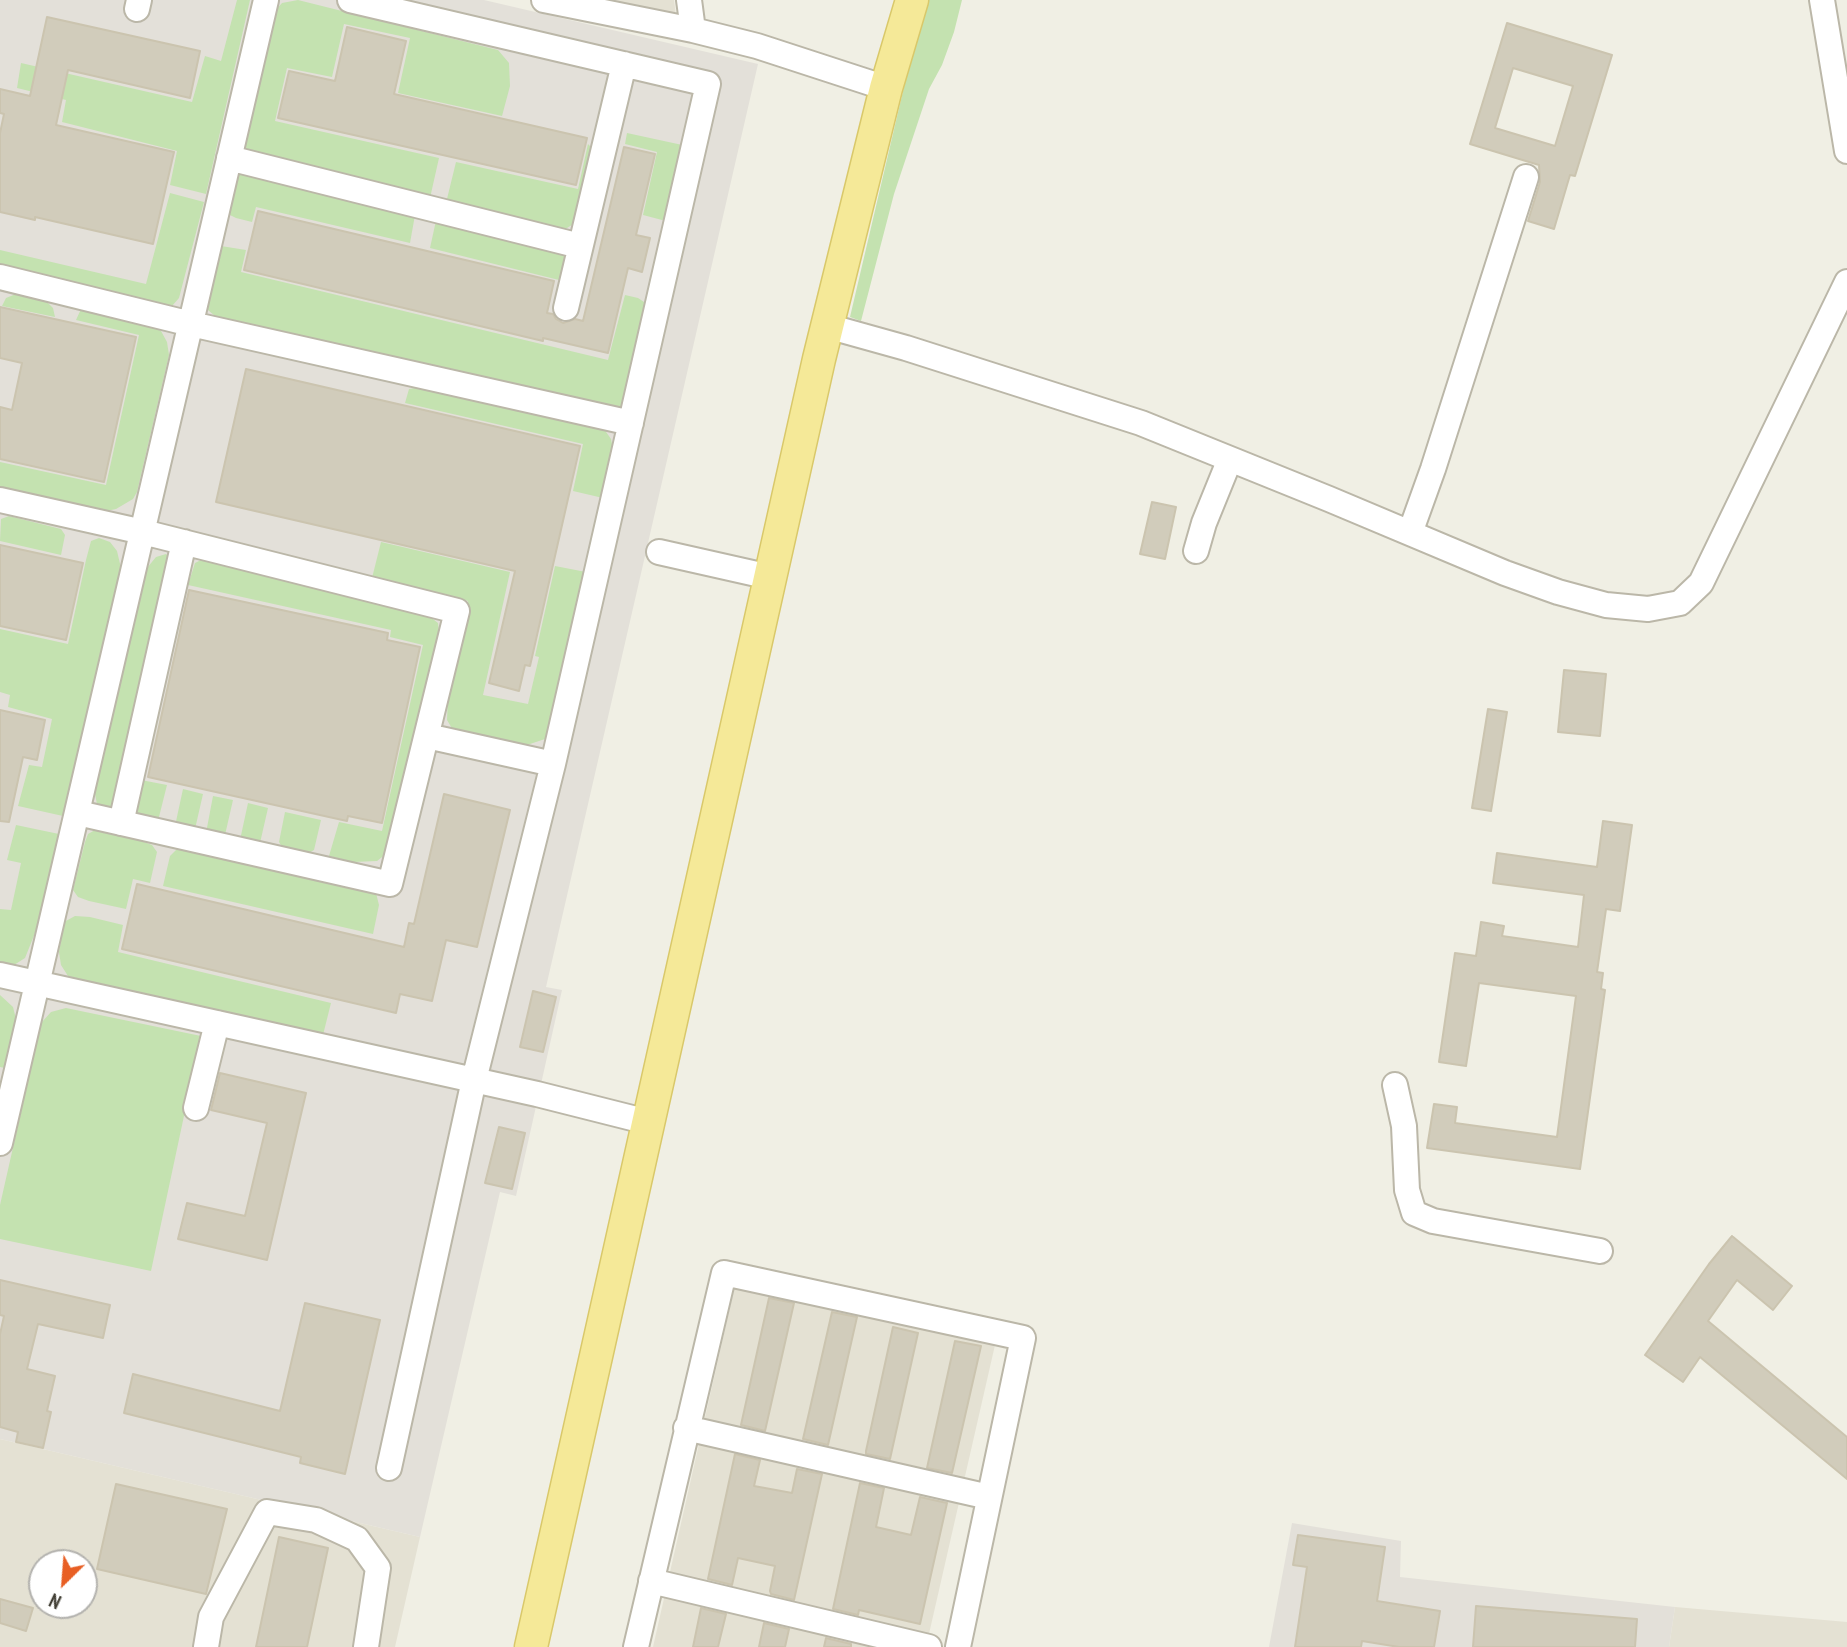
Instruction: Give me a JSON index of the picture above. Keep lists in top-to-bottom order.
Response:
{
  "north": "bottom left"
}
